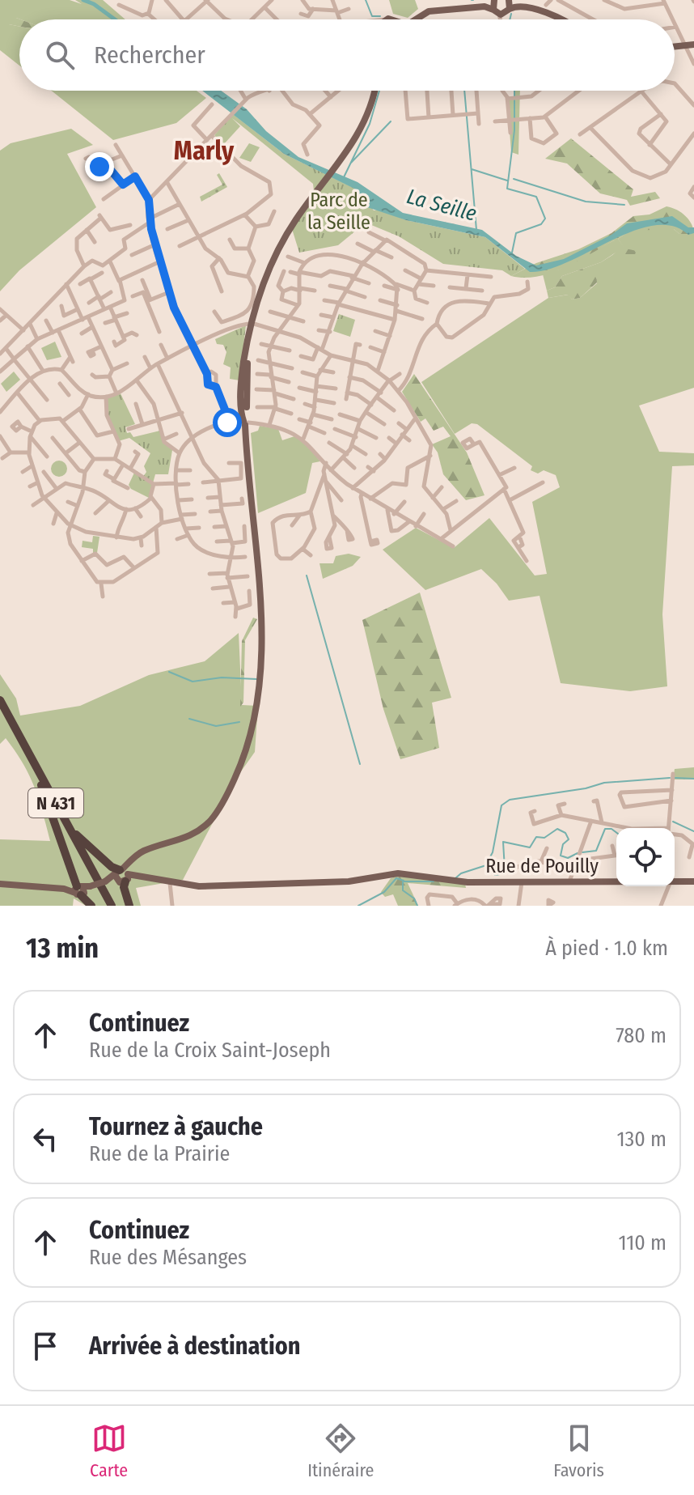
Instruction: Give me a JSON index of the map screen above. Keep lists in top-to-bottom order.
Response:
{
  "streets": {
    "highway": ["N 431"],
    "main road": ["Rue de Pouilly"]
  },
  "districts": ["Marly"],
  "water": ["La Seille"],
  "parks": ["Parc de la Seille"],
  "page": {
    "search": "Rechercher",
    "heading": ["13 min", "À pied · 1.0 km"],
    "list": [
      ["Continuez", "Rue de la Croix Saint-Joseph", "780 m"],
      ["Tournez à gauche", "Rue de la Prairie", "130 m"],
      ["Continuez", "Rue des Mésanges", "110 m"],
      "Arrivée à destination"
    ],
    "nav": ["Carte", "Itinéraire", "Favoris"]
  }
}
